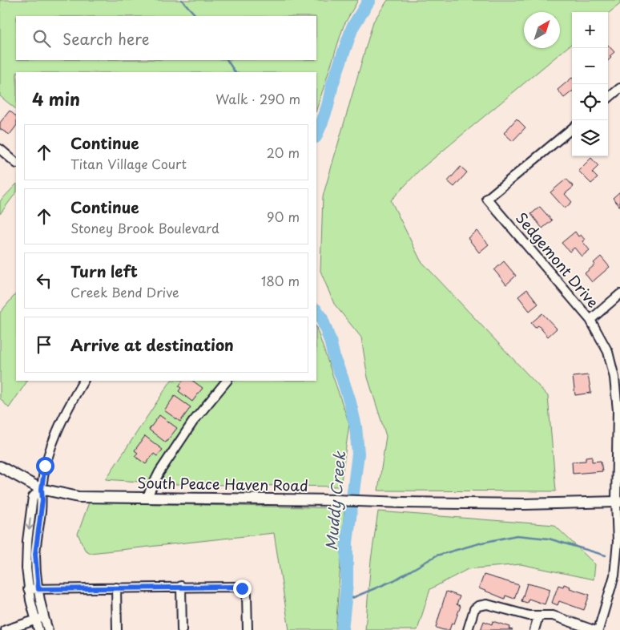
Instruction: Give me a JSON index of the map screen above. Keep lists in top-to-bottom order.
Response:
{
  "streets": {
    "main road": ["South Peace Haven Road"],
    "street": ["Sedgemont Drive"]
  },
  "crossings": [
    ["Sedgemont Drive", "South Peace Haven Road"]
  ],
  "water": ["Muddy Creek"],
  "north": "top right",
  "page": {
    "map_buttons": ["+", "−"],
    "search": "Search here",
    "heading": ["4 min", "Walk · 290 m"],
    "list": [
      ["Continue", "Titan Village Court", "20 m"],
      ["Continue", "Stoney Brook Boulevard", "90 m"],
      ["Turn left", "Creek Bend Drive", "180 m"],
      "Arrive at destination"
    ]
  }
}
